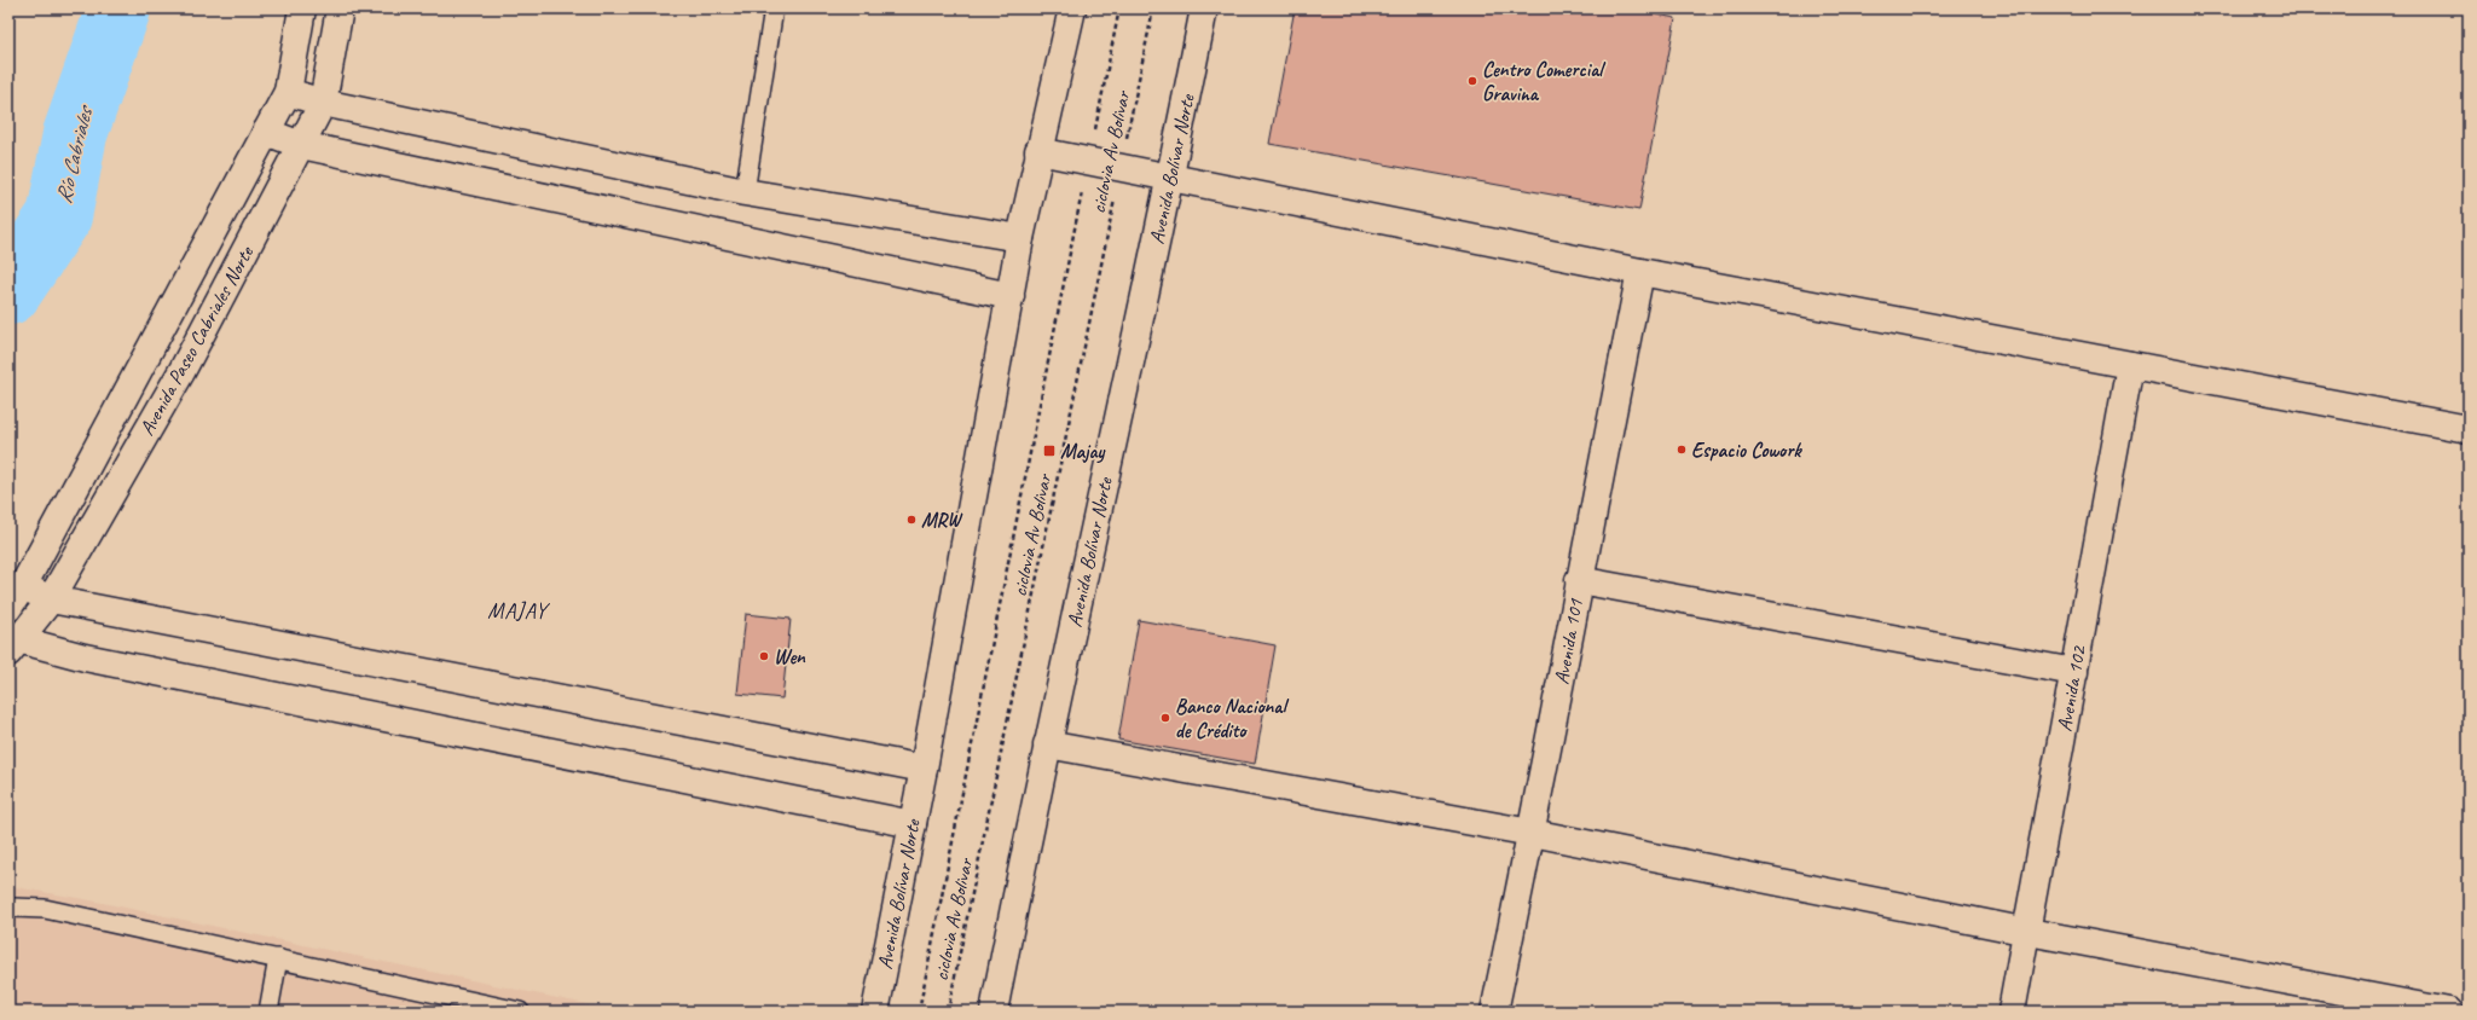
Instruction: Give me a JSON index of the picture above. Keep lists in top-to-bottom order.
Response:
{
  "streets": {
    "street": [
      "Avenida Bolívar Norte",
      "Avenida Paseo Cabriales Norte",
      "Avenida 101",
      "Avenida 102"
    ],
    "path": ["ciclovia Av Bolivar"]
  },
  "districts": ["MAJAY"],
  "water": ["Río Cabriales"],
  "places": {
    "other": [
      "Centro Comercial Gravina",
      "Espacio Cowork",
      "MRW",
      "Wen",
      "Banco Nacional de Crédito"
    ],
    "transit": ["Majay"]
  }
}
